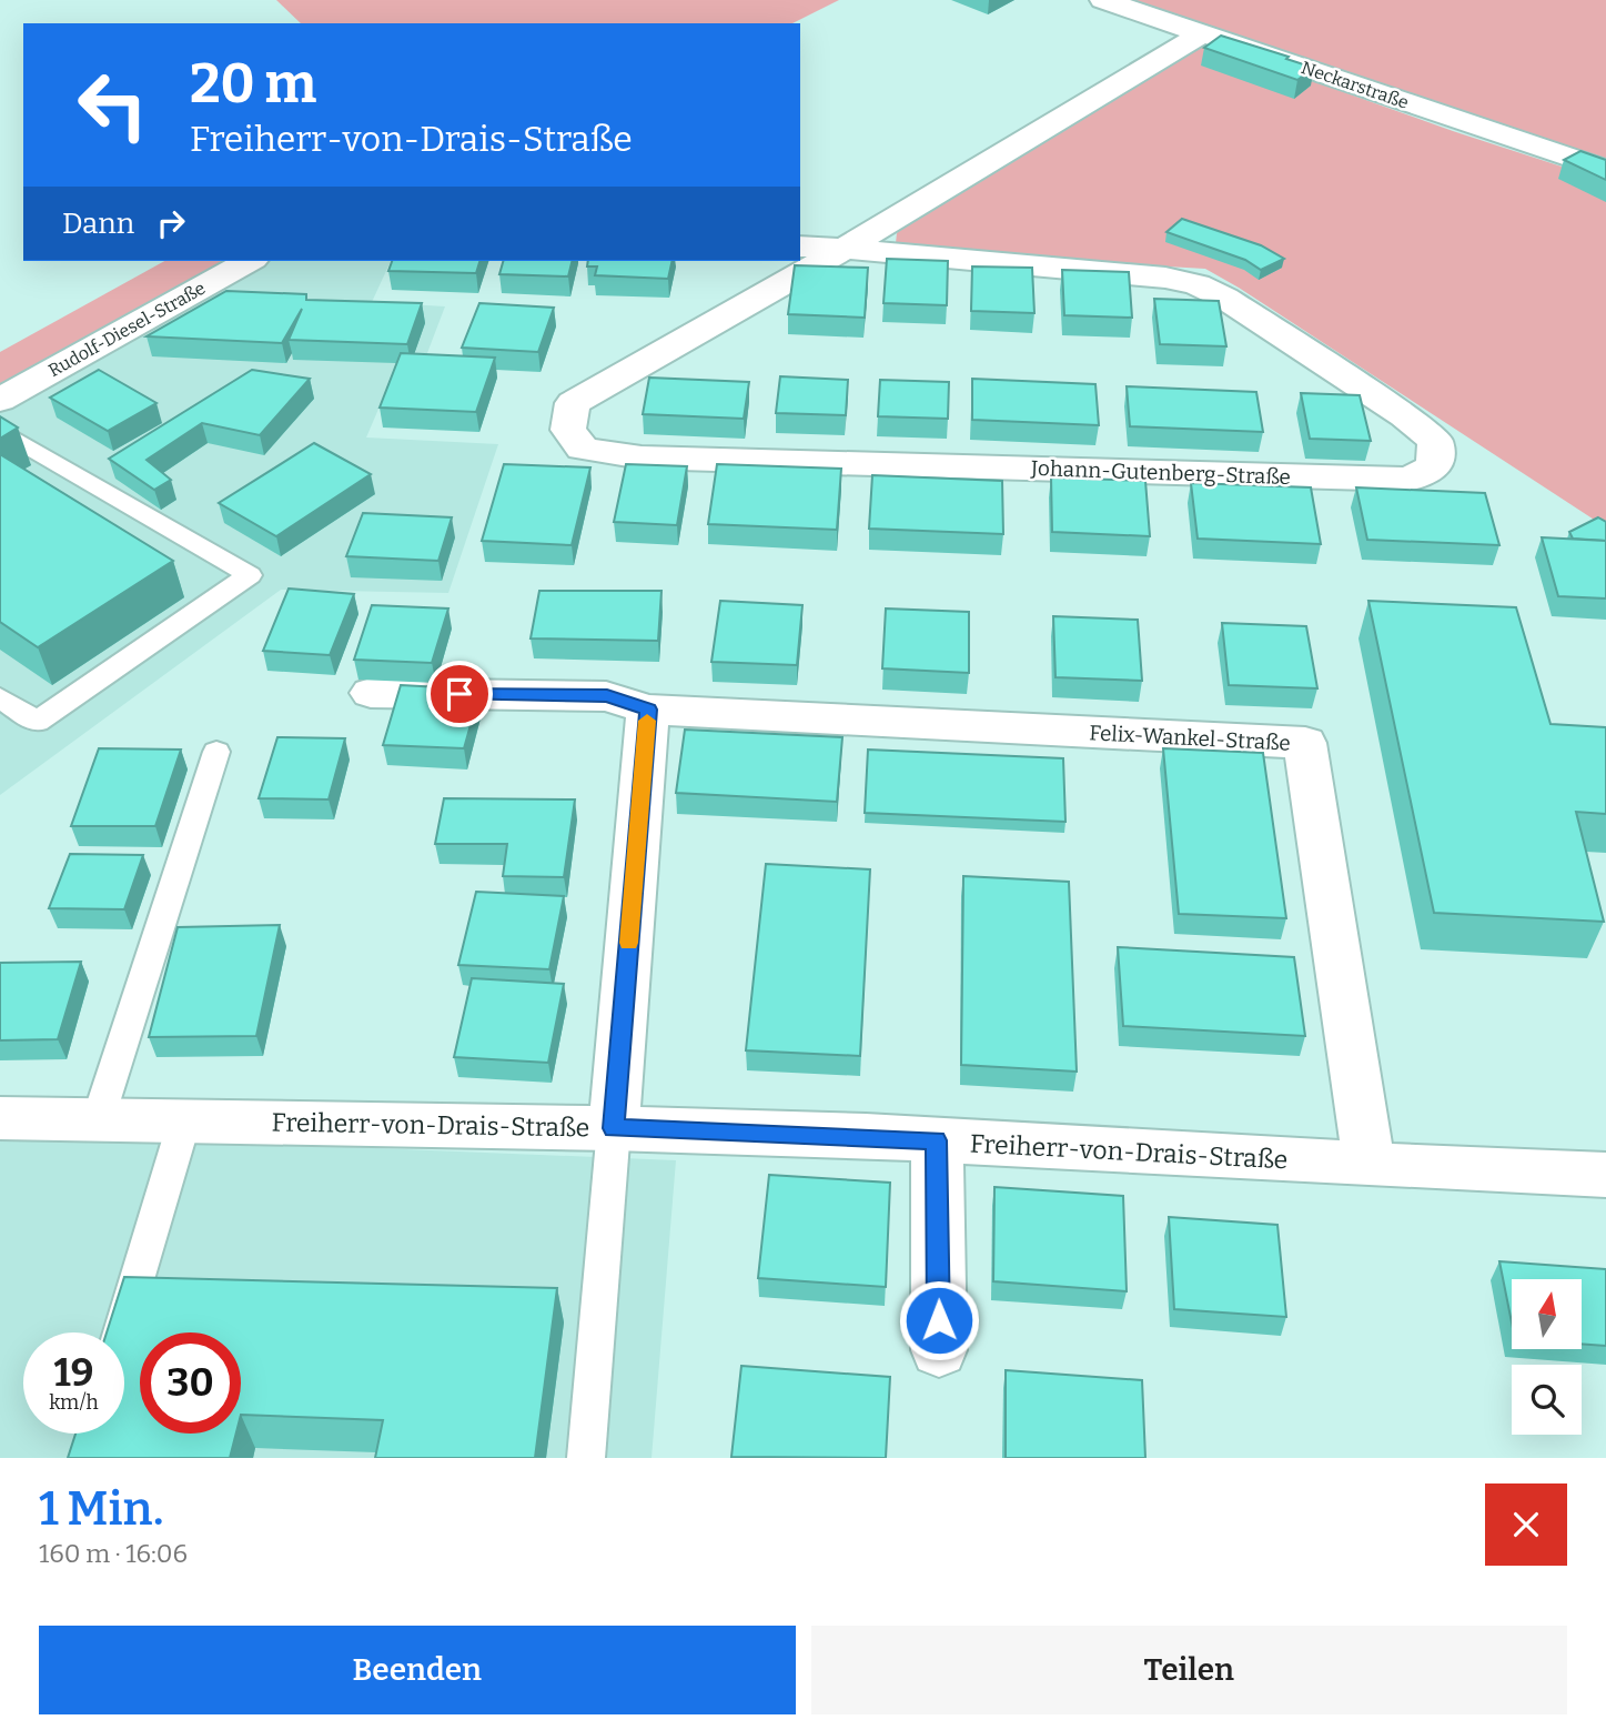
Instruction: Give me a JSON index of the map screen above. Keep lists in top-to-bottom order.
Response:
{
  "streets": {
    "street": [
      "Neckarstraße",
      "Rudolf-Diesel-Straße",
      "Johann-Gutenberg-Straße",
      "Felix-Wankel-Straße",
      "Freiherr-von-Drais-Straße"
    ]
  },
  "crossings": [
    ["Neckarstraße", "Johann-Gutenberg-Straße"],
    ["Felix-Wankel-Straße", "Freiherr-von-Drais-Straße"]
  ],
  "north": "top",
  "page": {
    "turn": ["20 m", "Freiherr-von-Drais-Straße"],
    "then": "Dann",
    "speed": "19 km/h",
    "limit": "30",
    "heading": ["1 Min.", "160 m · 16:06"],
    "buttons": ["Beenden", "Teilen"]
  }
}
